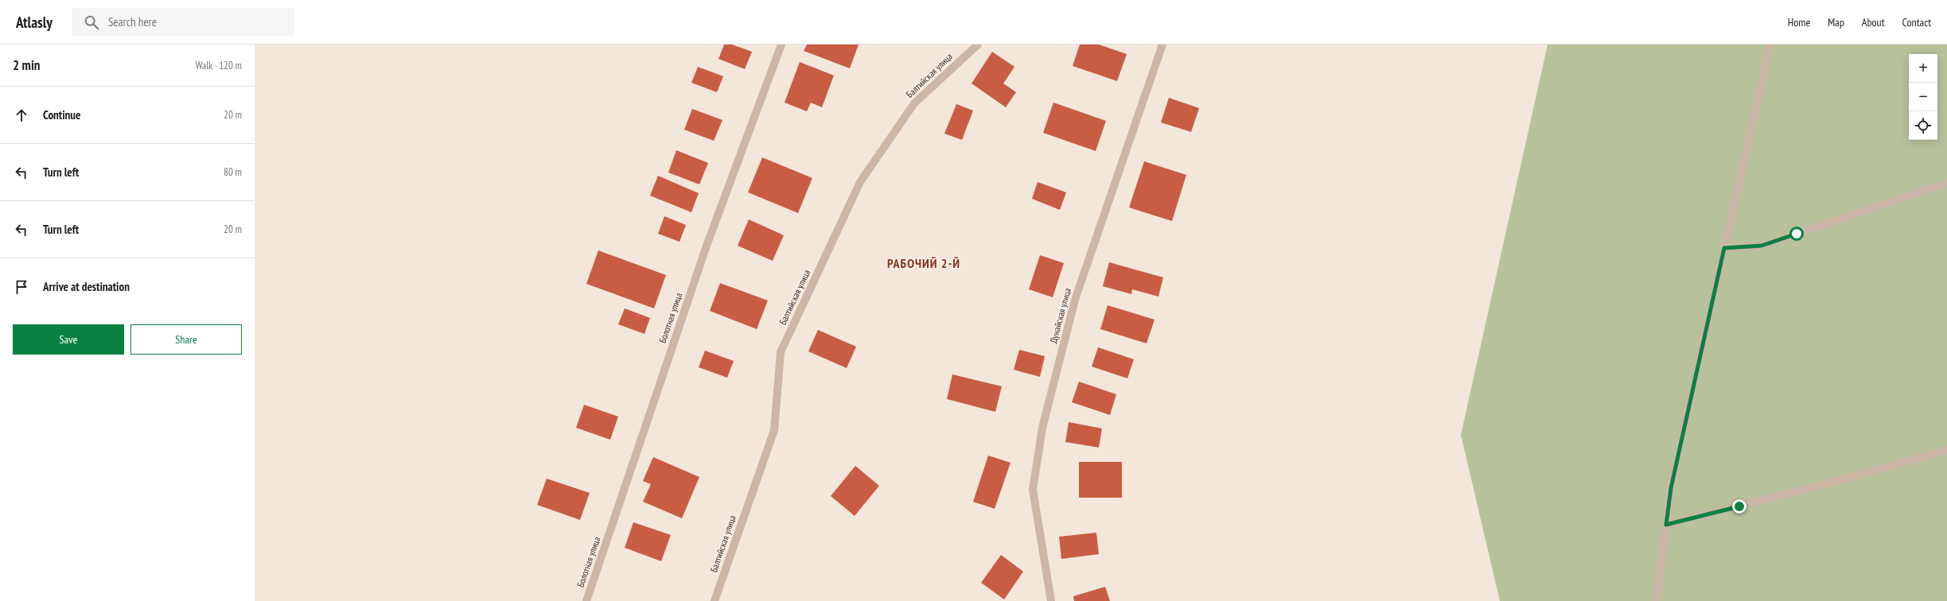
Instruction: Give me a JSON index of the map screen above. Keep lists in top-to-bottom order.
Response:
{
  "streets": {
    "street": ["Балтийская улица", "Дунайская улица", "Болотная улица"]
  },
  "districts": ["РАБОЧИЙ 2‑Й"],
  "page": {
    "header": "Atlasly",
    "search": "Search here",
    "nav": [
      "Home",
      "Map",
      "About",
      "Contact"
    ],
    "heading": ["2 min", "Walk · 120 m"],
    "map_buttons": ["+", "−"],
    "list": [
      ["Continue", "20 m"],
      ["Turn left", "80 m"],
      ["Turn left", "20 m"],
      "Arrive at destination"
    ],
    "buttons": ["Save", "Share"]
  }
}
